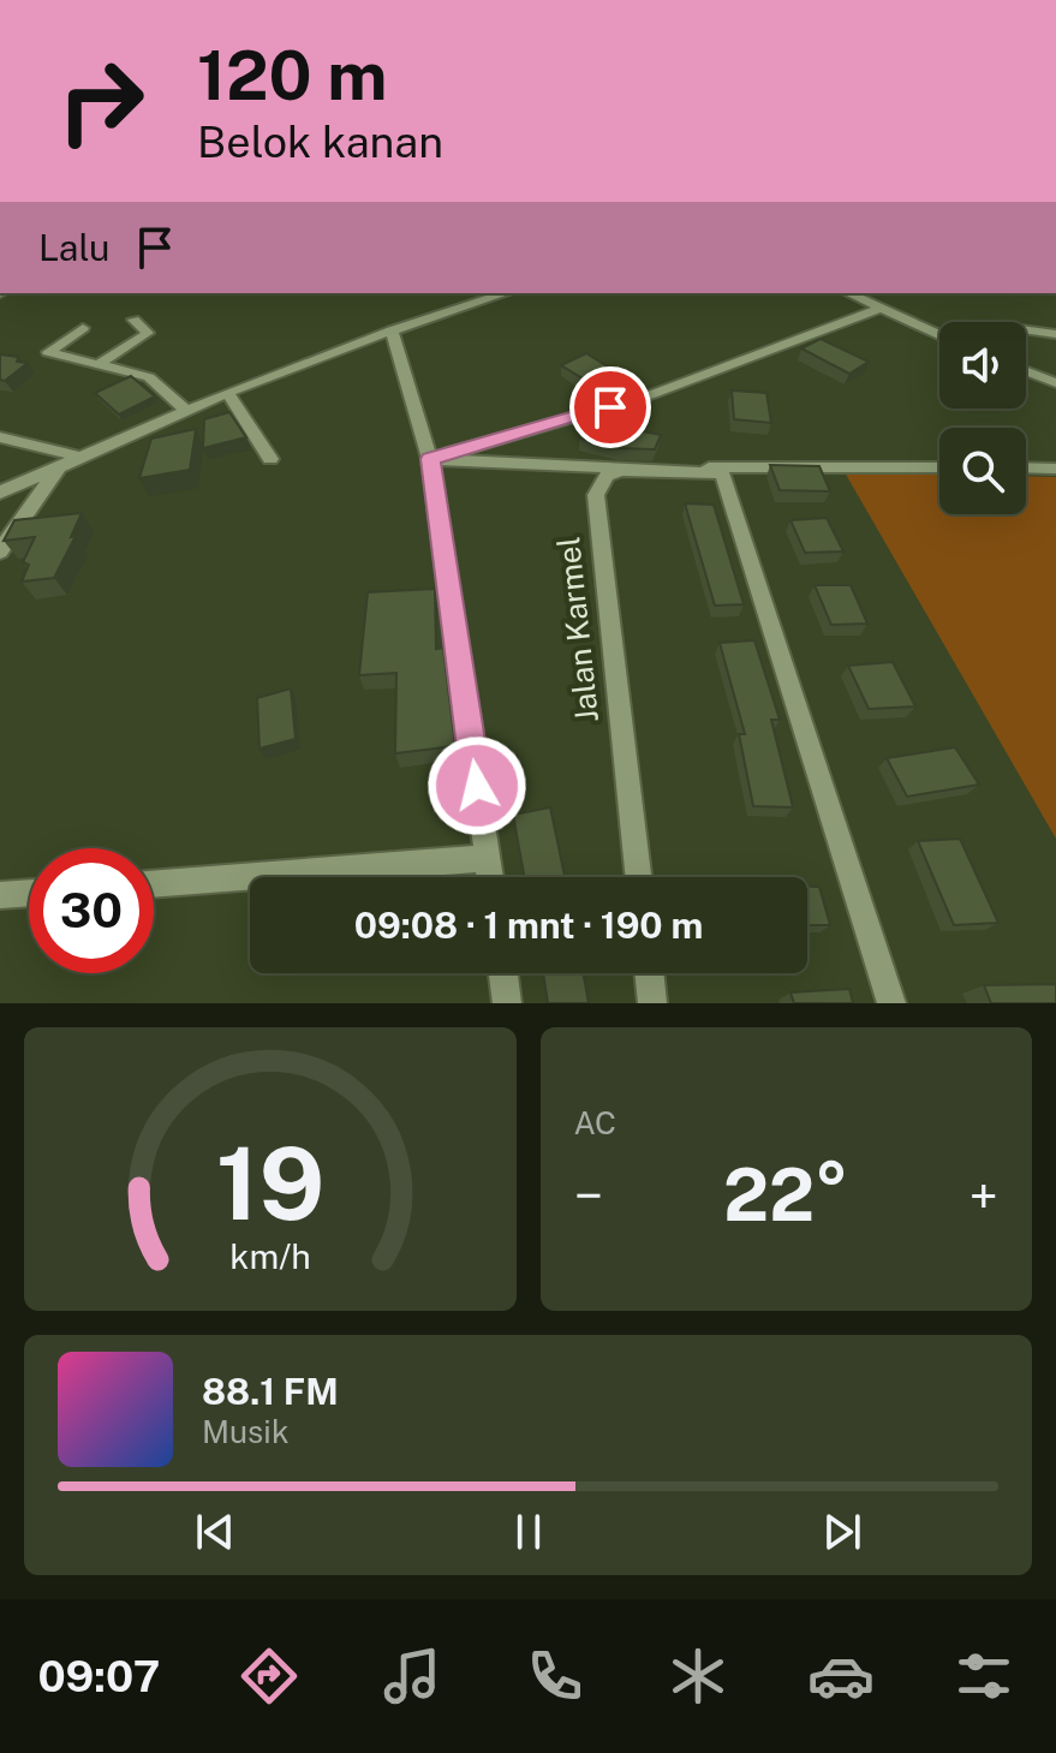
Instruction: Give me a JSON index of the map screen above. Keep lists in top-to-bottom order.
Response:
{
  "streets": {
    "street": ["Jalan Karmel"]
  },
  "page": {
    "turn": ["120 m", "Belok kanan"],
    "then": "Lalu",
    "limit": "30",
    "trip": "09:08 · 1 mnt · 190 m",
    "tile": "AC",
    "heat": ["−", "22°", "+"],
    "song": ["88.1 FM", "Musik"],
    "tabs": "09:07",
    "gauge": ["19", "km/h"]
  }
}
